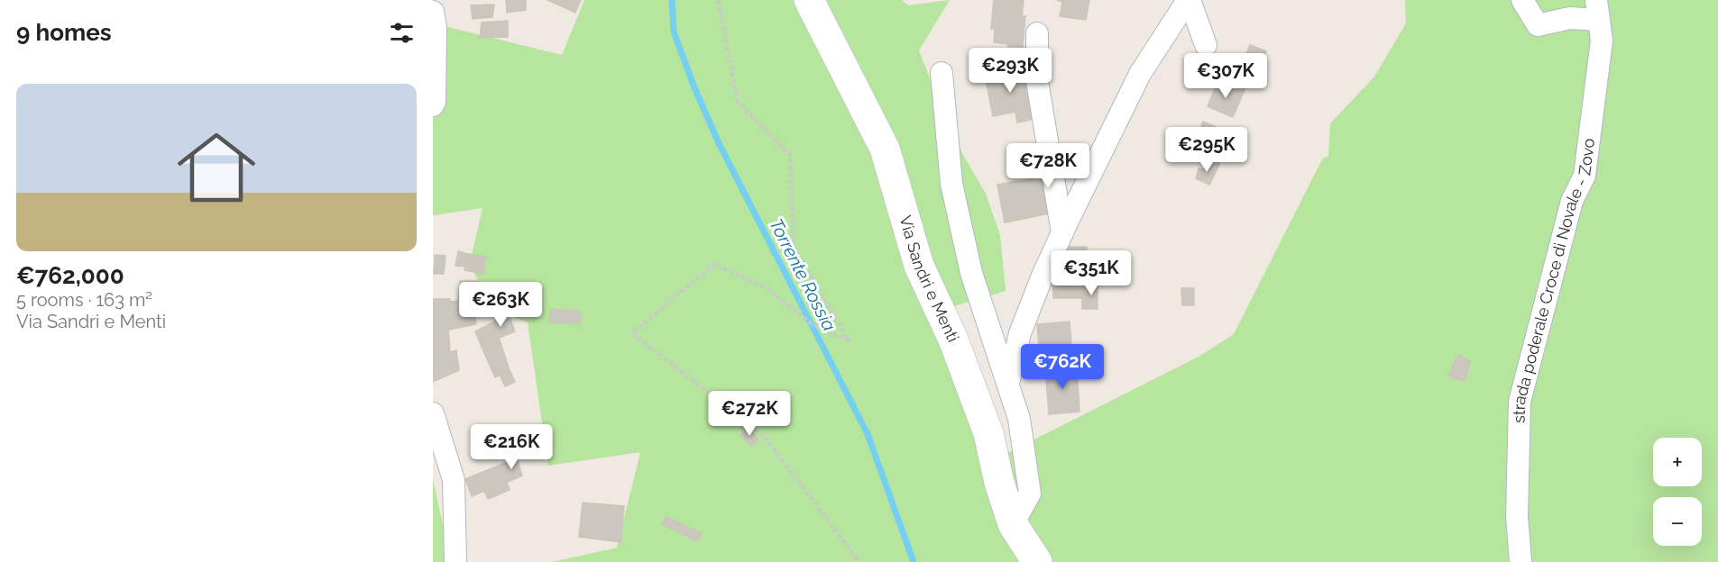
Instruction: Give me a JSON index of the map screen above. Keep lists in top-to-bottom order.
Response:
{
  "streets": {
    "main road": ["Via Sandri e Menti"],
    "street": ["strada poderale Croce di Novale - Zovo"]
  },
  "water": ["Torrente Rossia"],
  "page": {
    "heading": "9 homes",
    "price": [
      "€293K",
      "€307K",
      "€295K",
      "€728K",
      "€351K",
      "€263K",
      "€762K",
      "€272K",
      "€216K"
    ],
    "list": [
      {
        "name": "€762,000",
        "note": "5 rooms · 163 m² · Via Sandri e Menti"
      }
    ],
    "map_buttons": ["+", "−"]
  }
}
